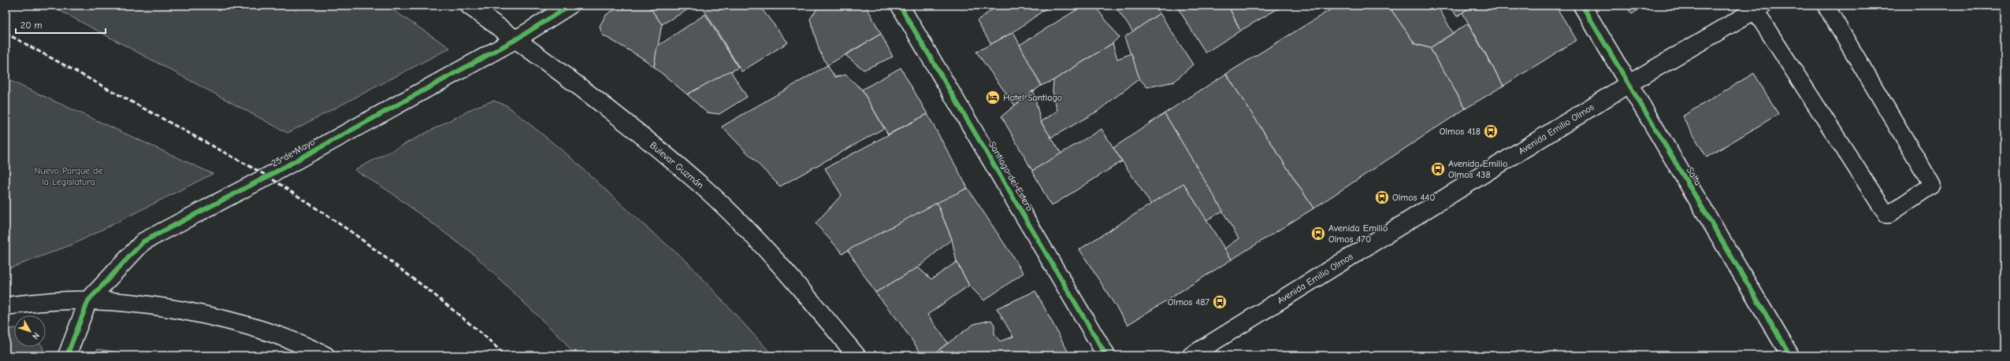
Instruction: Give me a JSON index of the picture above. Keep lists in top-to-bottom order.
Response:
{
  "streets": {
    "street": [
      "Avenida Emilio Olmos",
      "25 de Mayo",
      "Bulevar Guzmán",
      "Santiago del Estero",
      "Salta"
    ]
  },
  "crossings": [
    ["Avenida Emilio Olmos", "Salta"],
    ["25 de Mayo", "Bulevar Guzmán"]
  ],
  "parks": ["Nuevo Parque de la Legislatura"],
  "places": {
    "hotel": ["Hotel Santiago"],
    "bus stop": [
      "Olmos 418",
      "Avenida Emilio Olmos 438",
      "Olmos 440",
      "Avenida Emilio Olmos 470",
      "Olmos 487"
    ]
  },
  "scale_bar": "20 m",
  "north": "bottom right"
}
